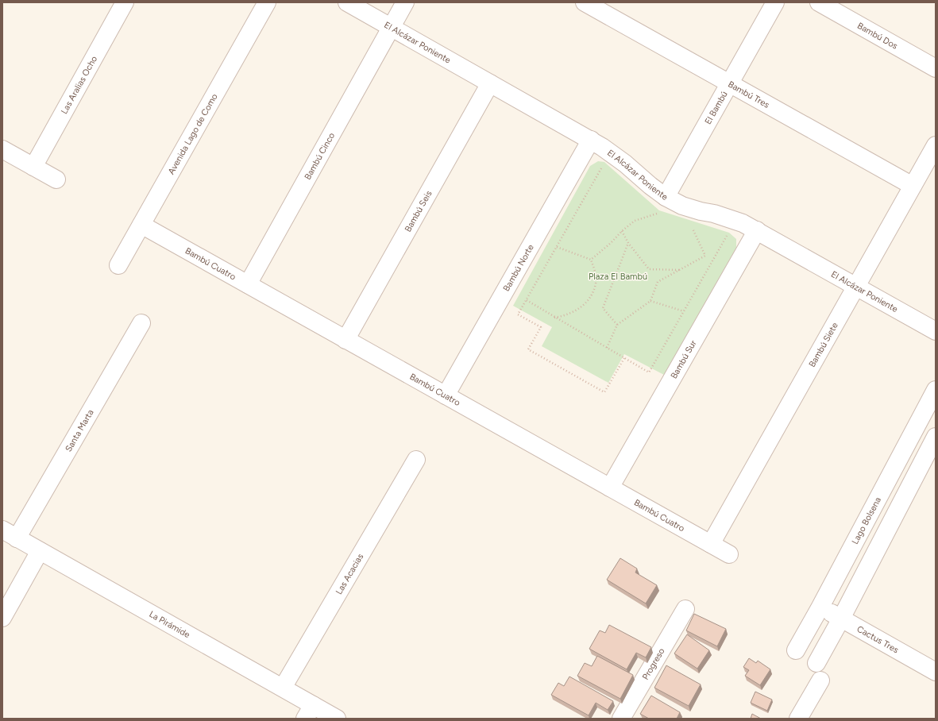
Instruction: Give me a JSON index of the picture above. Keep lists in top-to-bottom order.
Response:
{
  "streets": {
    "street": [
      "Bambú Dos",
      "El Alcázar Poniente",
      "Las Aralias Ocho",
      "Bambú Tres",
      "El Bambú",
      "Avenida Lago de Como",
      "Bambú Cinco",
      "Bambú Seis",
      "Bambú Cuatro",
      "Bambú Norte",
      "Bambú Siete",
      "Bambú Sur",
      "Santa Marta",
      "Lago Bolsena",
      "Las Acacias",
      "La Pirámide",
      "Cactus Tres",
      "Progreso"
    ]
  },
  "crossings": [
    ["El Alcázar Poniente", "El Bambú"],
    ["El Alcázar Poniente", "Bambú Cinco"],
    ["El Alcázar Poniente", "Bambú Seis"],
    ["El Alcázar Poniente", "Bambú Norte"],
    ["El Alcázar Poniente", "Bambú Siete"],
    ["El Alcázar Poniente", "Bambú Sur"],
    ["Bambú Tres", "El Bambú"],
    ["Bambú Tres", "Bambú Siete"],
    ["Avenida Lago de Como", "Bambú Cuatro"],
    ["Bambú Cinco", "Bambú Cuatro"],
    ["Bambú Seis", "Bambú Cuatro"],
    ["Bambú Cuatro", "Bambú Norte"],
    ["Bambú Cuatro", "Bambú Siete"],
    ["Bambú Cuatro", "Bambú Sur"],
    ["Santa Marta", "La Pirámide"],
    ["Lago Bolsena", "Cactus Tres"],
    ["Las Acacias", "La Pirámide"]
  ],
  "parks": ["Plaza El Bambú"]
}
